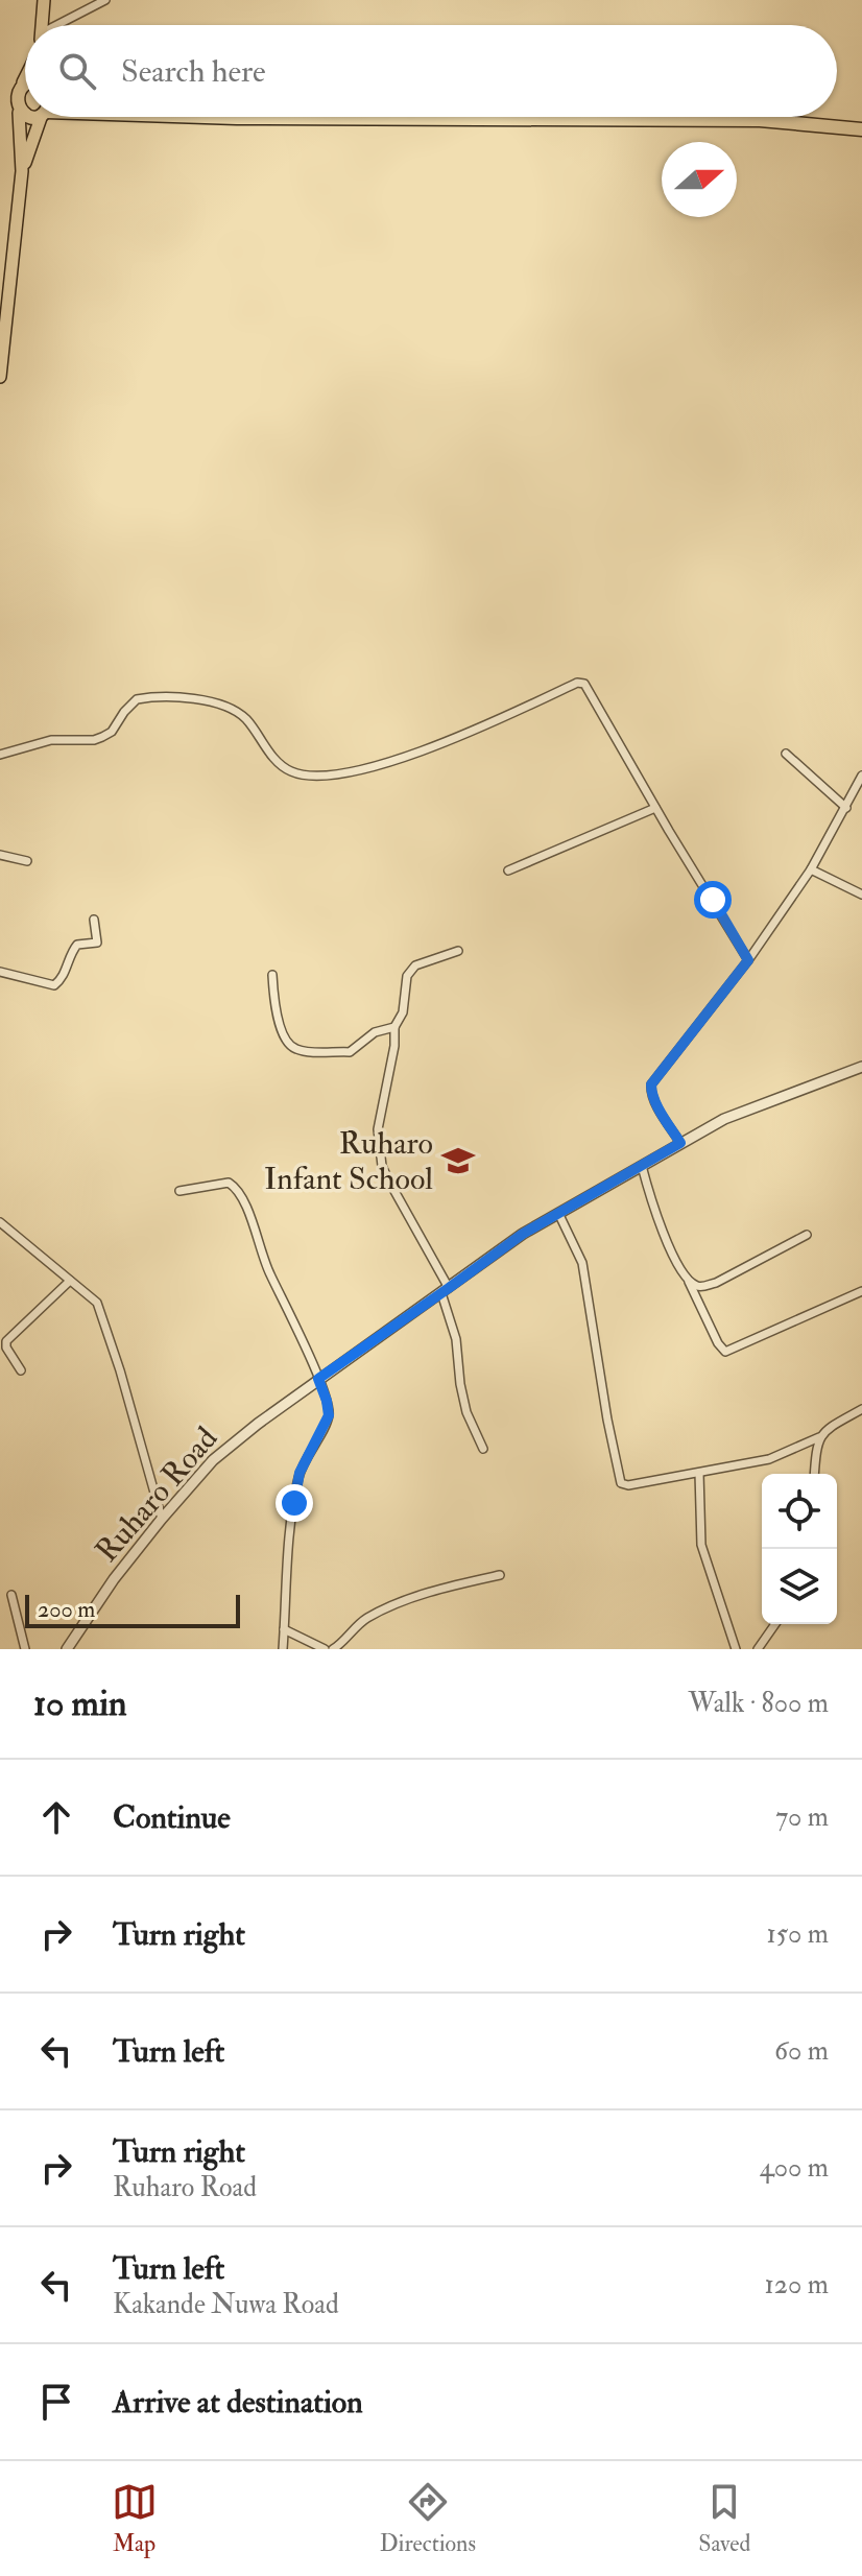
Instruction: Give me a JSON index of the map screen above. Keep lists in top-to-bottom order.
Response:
{
  "streets": {
    "street": ["Ruharo Road"]
  },
  "places": {
    "school or university": ["Ruharo Infant School"]
  },
  "scale_bar": "200 m",
  "north": "right",
  "page": {
    "search": "Search here",
    "scale": "200 m",
    "heading": ["10 min", "Walk · 800 m"],
    "list": [
      ["Continue", "70 m"],
      ["Turn right", "150 m"],
      ["Turn left", "60 m"],
      ["Turn right", "Ruharo Road", "400 m"],
      ["Turn left", "Kakande Nuwa Road", "120 m"],
      "Arrive at destination"
    ],
    "nav": ["Map", "Directions", "Saved"]
  }
}
